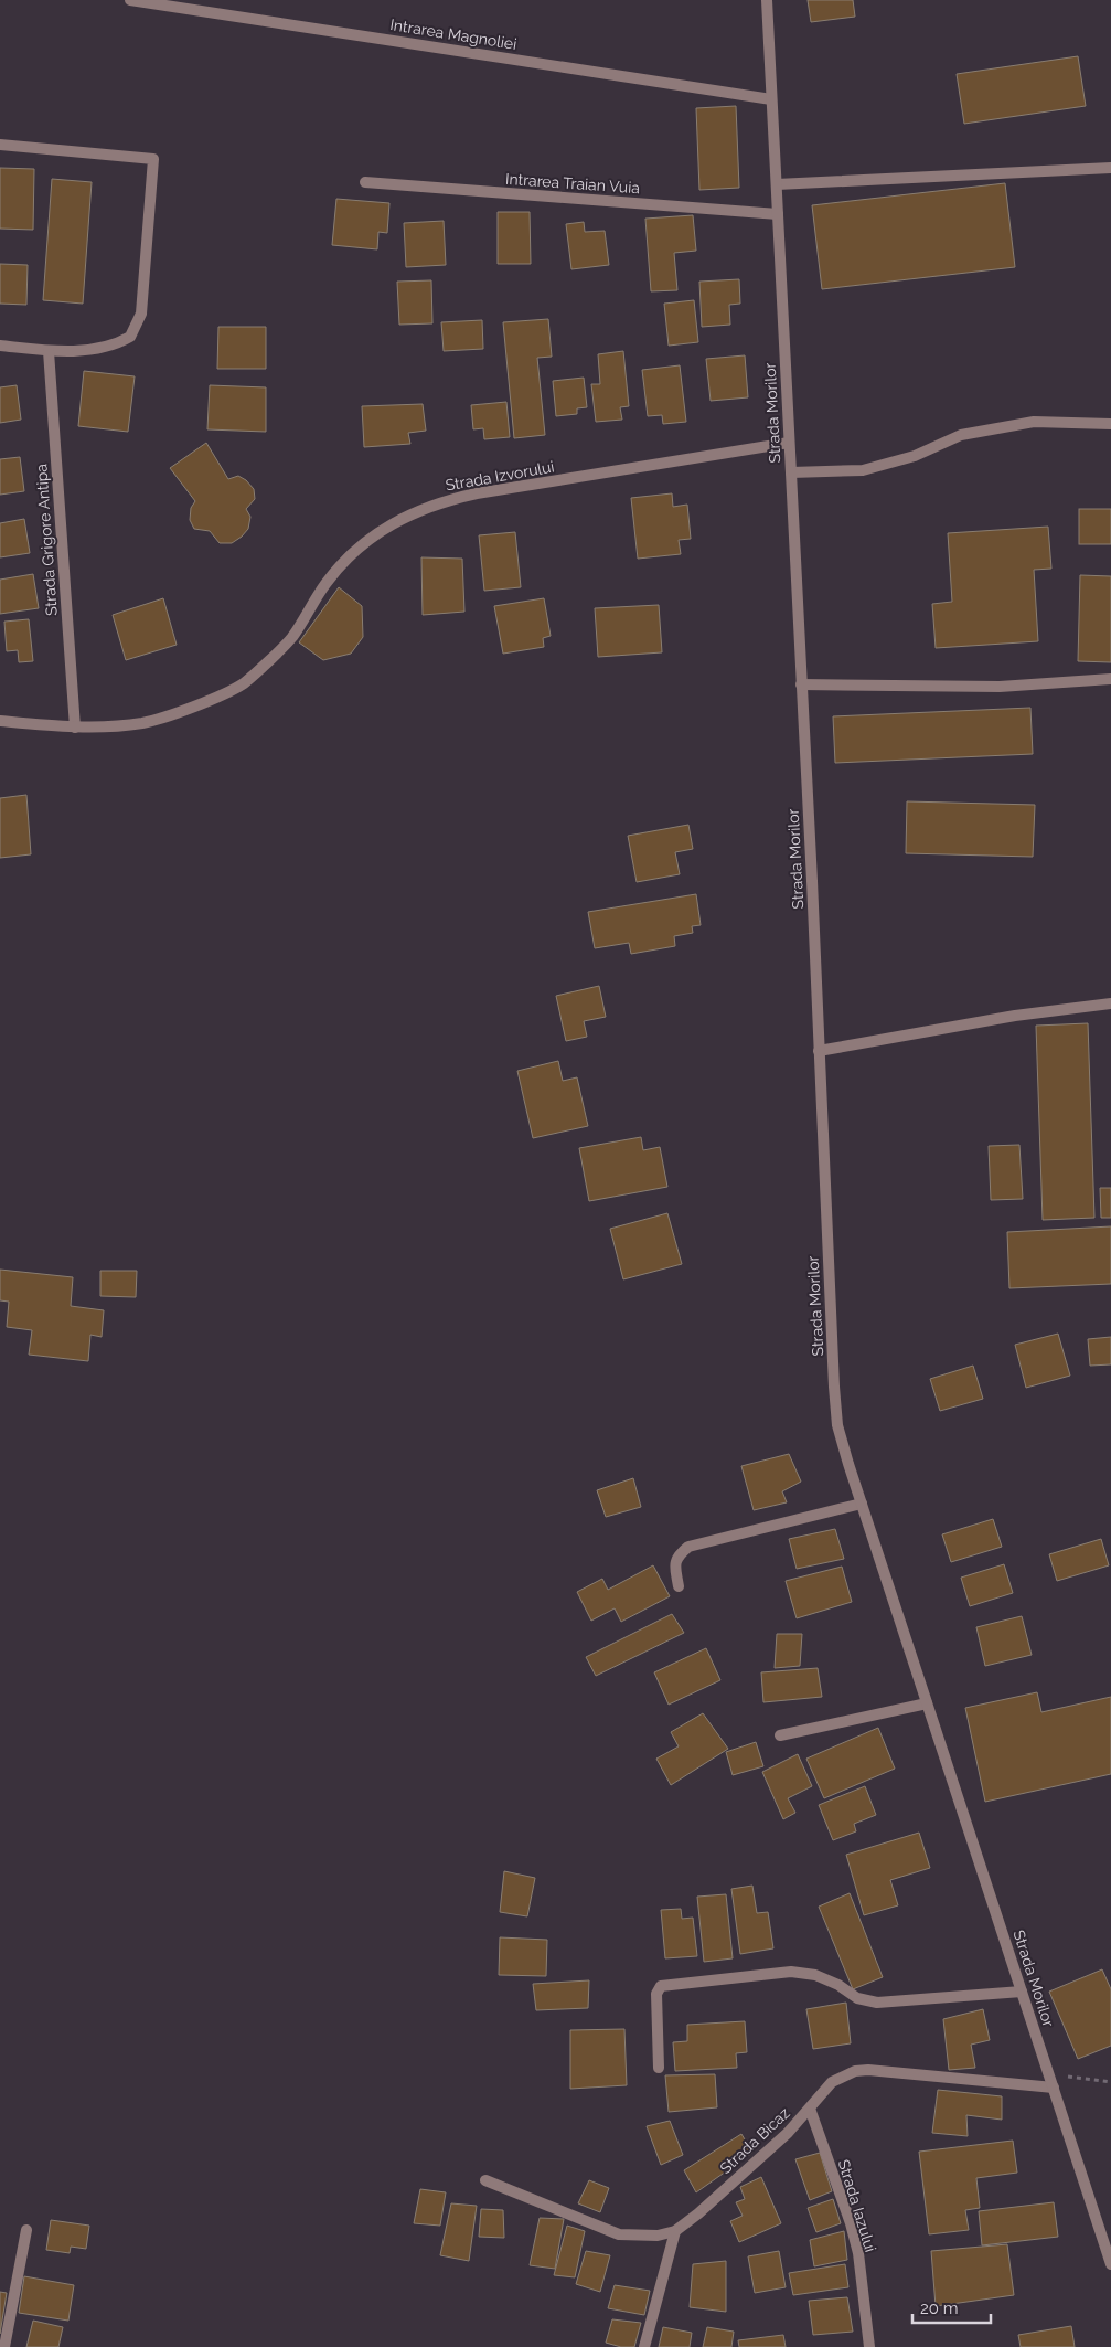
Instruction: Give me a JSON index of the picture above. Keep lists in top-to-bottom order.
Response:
{
  "streets": {
    "street": [
      "Intrarea Magnoliei",
      "Intrarea Traian Vuia",
      "Strada Morilor",
      "Strada Izvorului",
      "Strada Grigore Antipa",
      "Strada Bicaz",
      "Strada Iazului"
    ]
  },
  "crossings": [
    ["Intrarea Magnoliei", "Strada Morilor"],
    ["Intrarea Traian Vuia", "Strada Morilor"],
    ["Strada Morilor", "Strada Izvorului"],
    ["Strada Morilor", "Strada Bicaz"],
    ["Strada Izvorului", "Strada Grigore Antipa"],
    ["Strada Bicaz", "Strada Iazului"]
  ],
  "scale_bar": "20 m"
}
